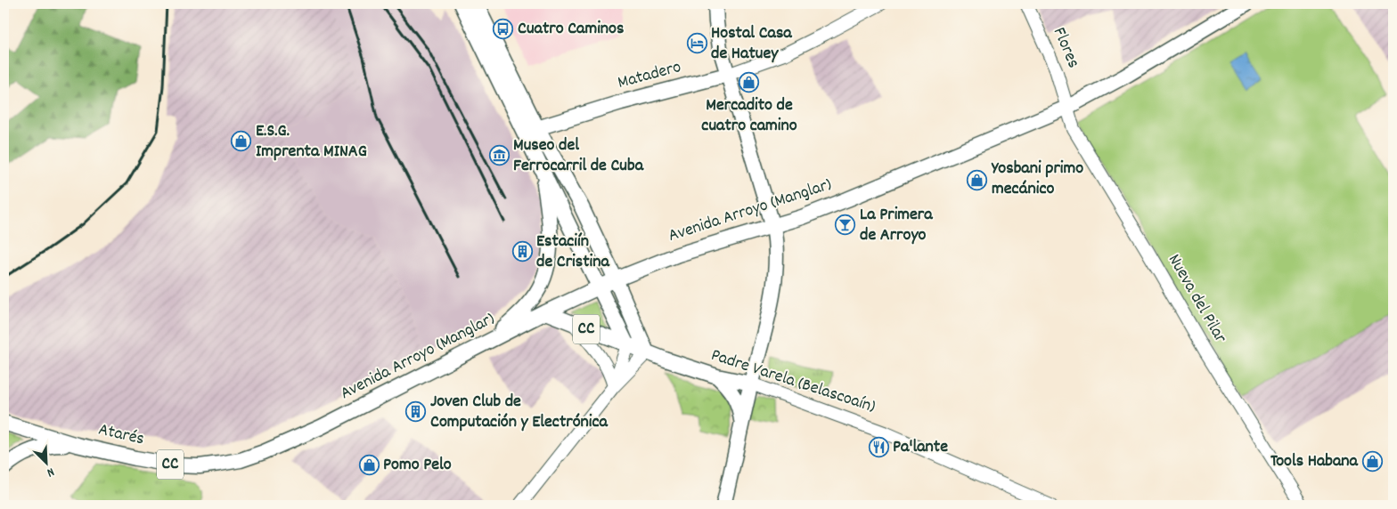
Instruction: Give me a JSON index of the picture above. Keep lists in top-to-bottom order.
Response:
{
  "streets": {
    "main road": [
      "Matadero",
      "Avenida Arroyo (Manglar)",
      "CC",
      "Padre Varela (Belascoaín)",
      "Atarés"
    ],
    "street": ["Flores", "Nueva del Pilar"]
  },
  "crossings": [
    ["Flores", "Avenida Arroyo (Manglar)"],
    ["Flores", "Nueva del Pilar"],
    ["Avenida Arroyo (Manglar)", "Nueva del Pilar"],
    ["Avenida Arroyo (Manglar)", "Padre Varela (Belascoaín)"],
    ["Avenida Arroyo (Manglar)", "Atarés"]
  ],
  "places": {
    "bus stop": ["Cuatro Caminos"],
    "hotel": ["Hostal Casa de Hatuey"],
    "shop": [
      "Mercadito de cuatro camino",
      "E.S.G. Imprenta MINAG",
      "Yosbani primo mecánico",
      "Tools Habana",
      "Pomo Pelo"
    ],
    "museum": ["Museo del Ferrocarril de Cuba"],
    "bar": ["La Primera de Arroyo"],
    "building": ["Estaciín de Cristina", "Joven Club de Computación y Electrónica"],
    "restaurant": ["Pa'lante"]
  },
  "north": "bottom right"
}
